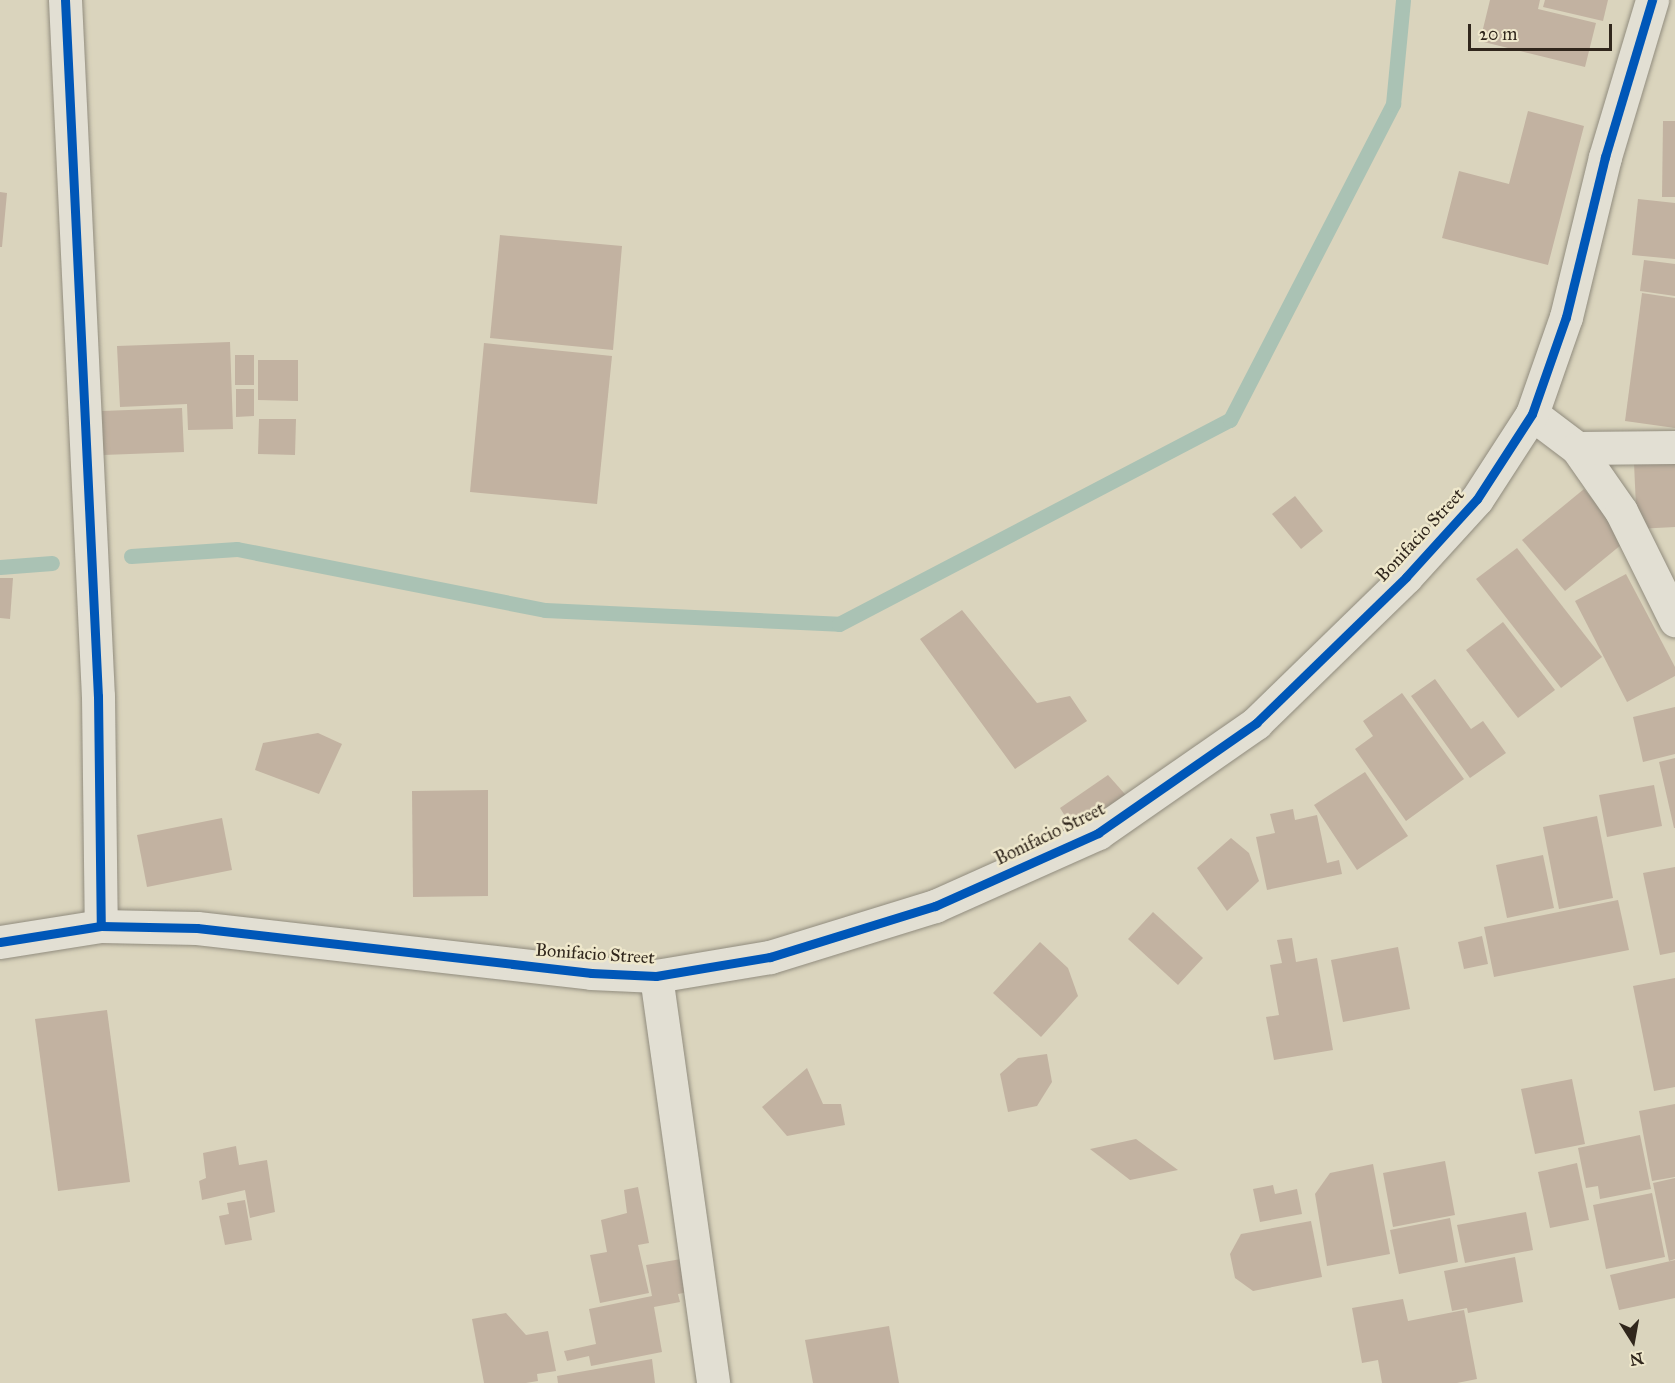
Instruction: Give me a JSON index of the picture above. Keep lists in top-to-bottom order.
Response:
{
  "streets": {
    "street": ["Bonifacio Street"]
  },
  "scale_bar": "20 m",
  "north": "bottom"
}
